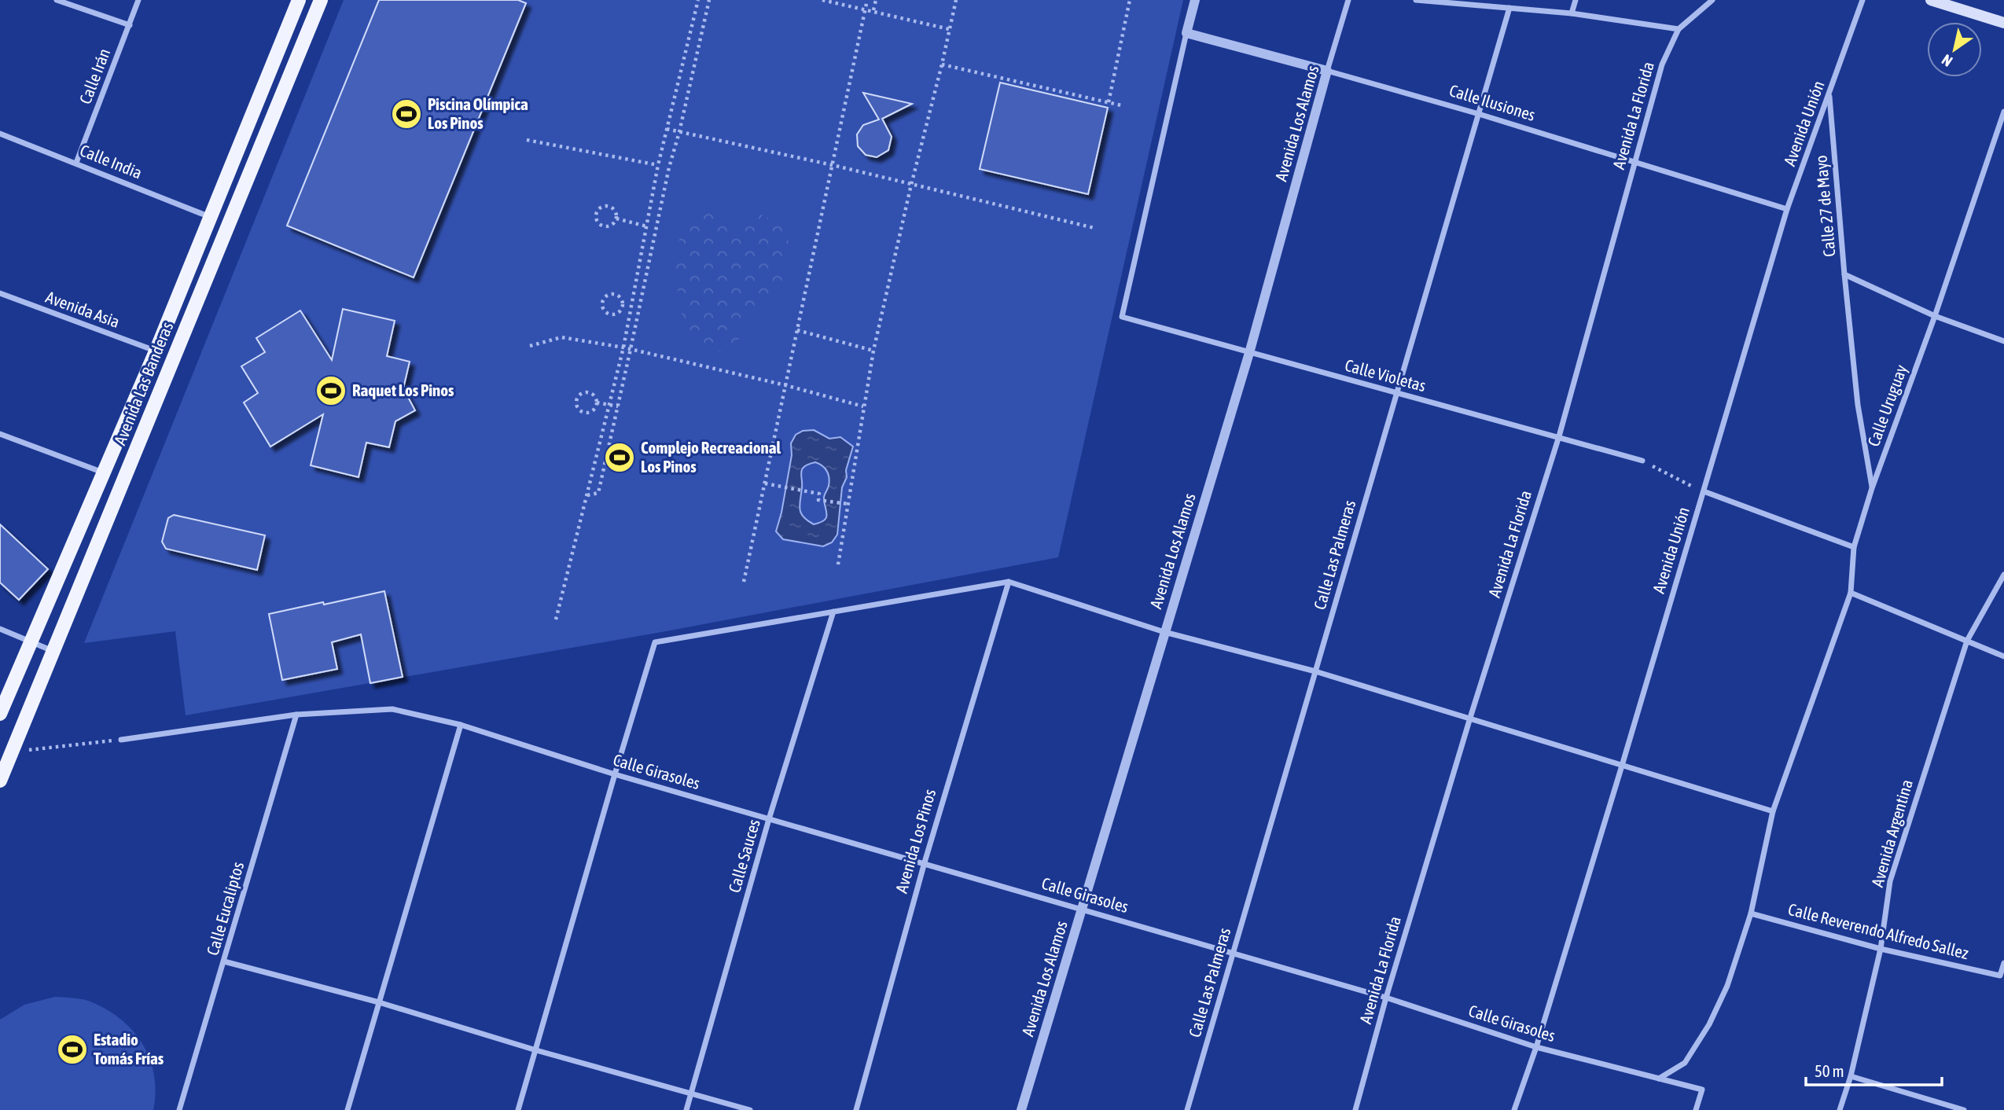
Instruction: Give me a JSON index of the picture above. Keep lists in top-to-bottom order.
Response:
{
  "streets": {
    "main road": ["Avenida Las Banderas"],
    "street": [
      "Calle Irán",
      "Calle Ilusiones",
      "Avenida La Florida",
      "Avenida Los Alamos",
      "Avenida Unión",
      "Calle India",
      "Calle 27 de Mayo",
      "Avenida Asia",
      "Calle Violetas",
      "Calle Uruguay",
      "Calle Las Palmeras",
      "Calle Girasoles",
      "Avenida Argentina",
      "Avenida Los Pinos",
      "Calle Sauces",
      "Calle Eucaliptos",
      "Calle Reverendo Alfredo Sallez"
    ]
  },
  "crossings": [
    ["Calle Irán", "Calle India"],
    ["Calle Ilusiones", "Avenida La Florida"],
    ["Calle Ilusiones", "Avenida Los Alamos"],
    ["Calle Ilusiones", "Avenida Unión"],
    ["Calle Ilusiones", "Calle Violetas"],
    ["Calle Ilusiones", "Calle Las Palmeras"],
    ["Avenida La Florida", "Calle Violetas"],
    ["Avenida La Florida", "Calle Girasoles"],
    ["Avenida Los Alamos", "Calle Violetas"],
    ["Avenida Los Alamos", "Calle Girasoles"],
    ["Avenida Unión", "Calle 27 de Mayo"],
    ["Avenida Unión", "Calle Girasoles"],
    ["Calle India", "Avenida Las Banderas"],
    ["Calle 27 de Mayo", "Calle Uruguay"],
    ["Avenida Asia", "Avenida Las Banderas"],
    ["Calle Violetas", "Calle Las Palmeras"],
    ["Calle Uruguay", "Calle Girasoles"],
    ["Calle Uruguay", "Calle Reverendo Alfredo Sallez"],
    ["Calle Las Palmeras", "Calle Girasoles"],
    ["Calle Girasoles", "Avenida Los Pinos"],
    ["Calle Girasoles", "Calle Sauces"],
    ["Calle Girasoles", "Calle Eucaliptos"],
    ["Avenida Argentina", "Calle Reverendo Alfredo Sallez"]
  ],
  "places": {
    "sports": [
      "Piscina Olímpica Los Pinos",
      "Raquet Los Pinos",
      "Complejo Recreacional Los Pinos",
      "Estadio Tomás Frías"
    ]
  },
  "scale_bar": "50 m",
  "north": "bottom left"
}
